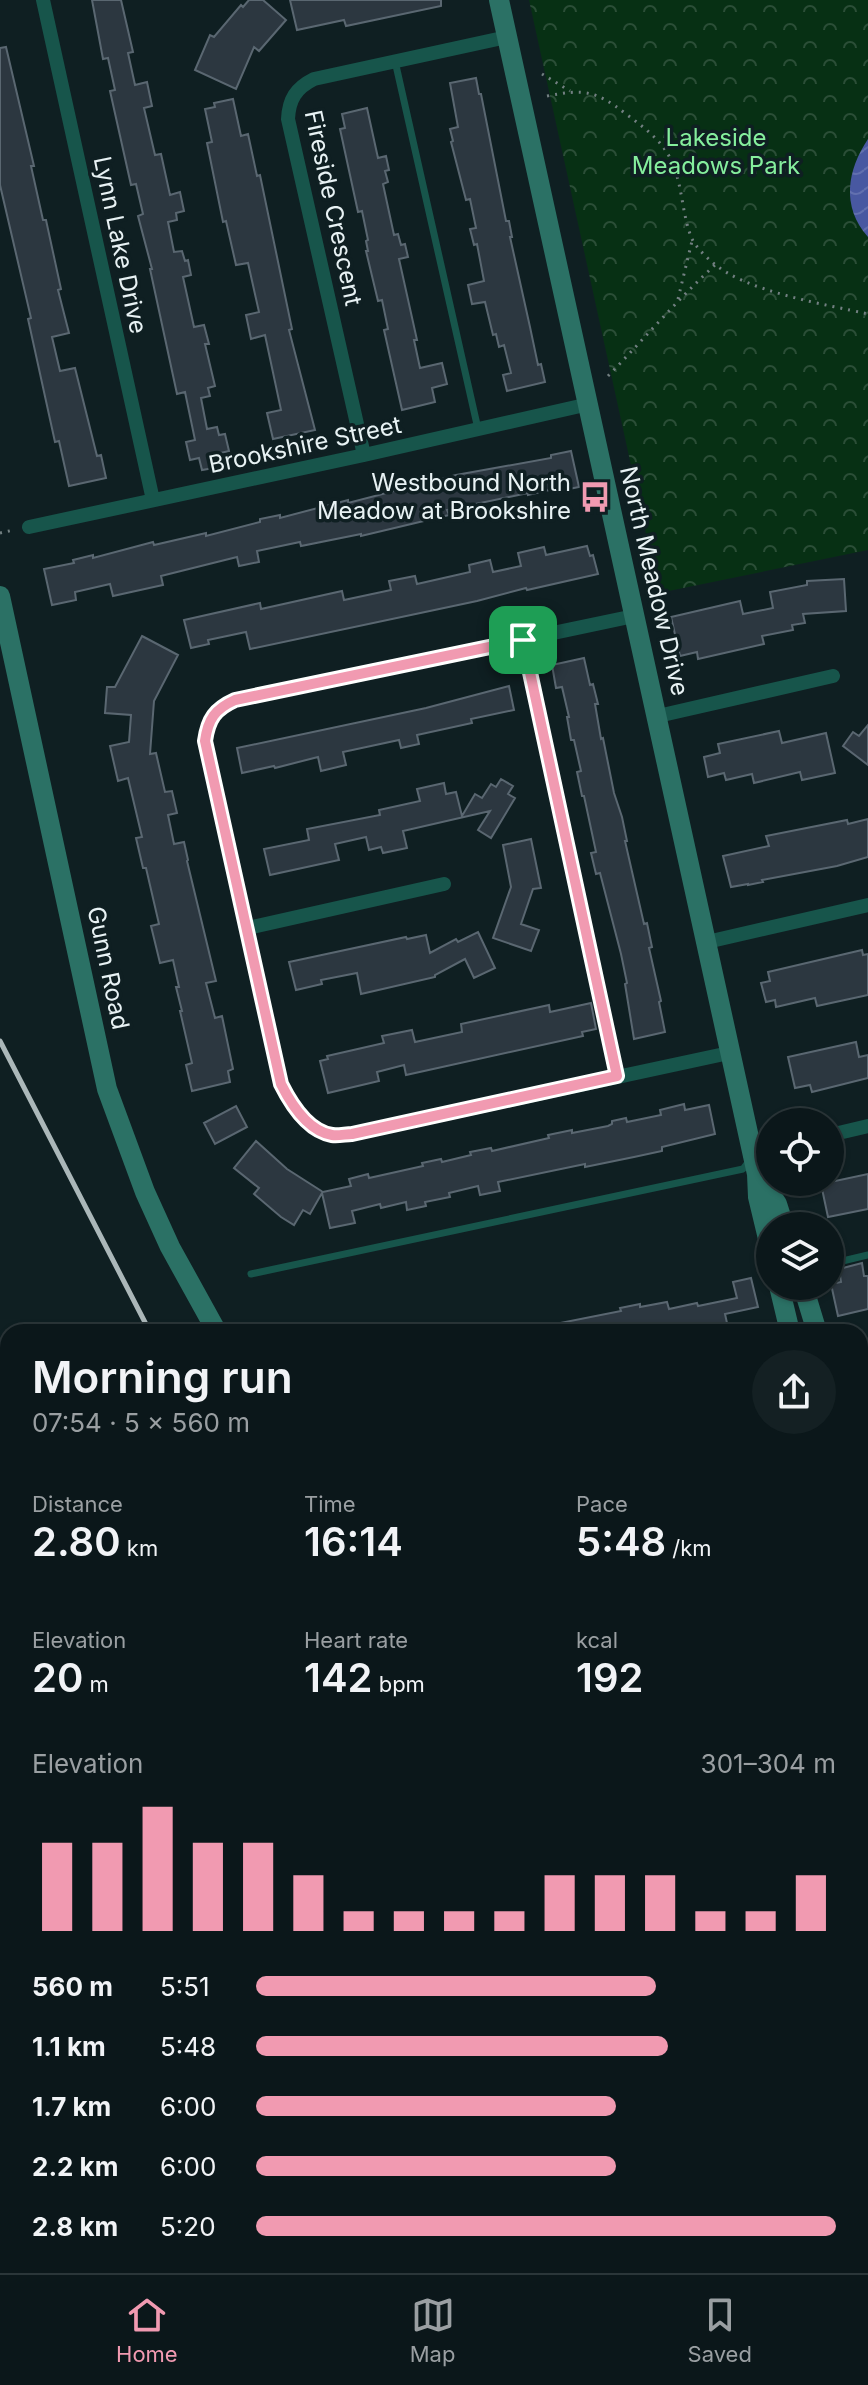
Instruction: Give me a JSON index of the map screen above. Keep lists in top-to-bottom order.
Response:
{
  "streets": {
    "street": [
      "Fireside Crescent",
      "Lynn Lake Drive",
      "Brookshire Street",
      "North Meadow Drive",
      "Gunn Road"
    ]
  },
  "crossings": [
    ["Fireside Crescent", "Brookshire Street"],
    ["Fireside Crescent", "North Meadow Drive"],
    ["Lynn Lake Drive", "Brookshire Street"],
    ["Brookshire Street", "North Meadow Drive"]
  ],
  "parks": ["Lakeside Meadows Park"],
  "places": {
    "bus stop": ["Westbound North Meadow at Brookshire"]
  },
  "page": {
    "heading": ["Morning run", "07:54 · 5 × 560 m"],
    "stats": [
      ["Distance", "2.80 km"],
      ["Time", "16:14"],
      ["Pace", "5:48 /km"],
      ["Elevation", "20 m"],
      ["Heart rate", "142 bpm"],
      ["kcal", "192"]
    ],
    "chart": ["Elevation", "301–304 m"],
    "list": [
      {
        "name": "560 m",
        "note": "5:51"
      },
      {
        "name": "1.1 km",
        "note": "5:48"
      },
      {
        "name": "1.7 km",
        "note": "6:00"
      },
      {
        "name": "2.2 km",
        "note": "6:00"
      },
      {
        "name": "2.8 km",
        "note": "5:20"
      }
    ],
    "tabs": ["Home", "Map", "Saved"]
  }
}
